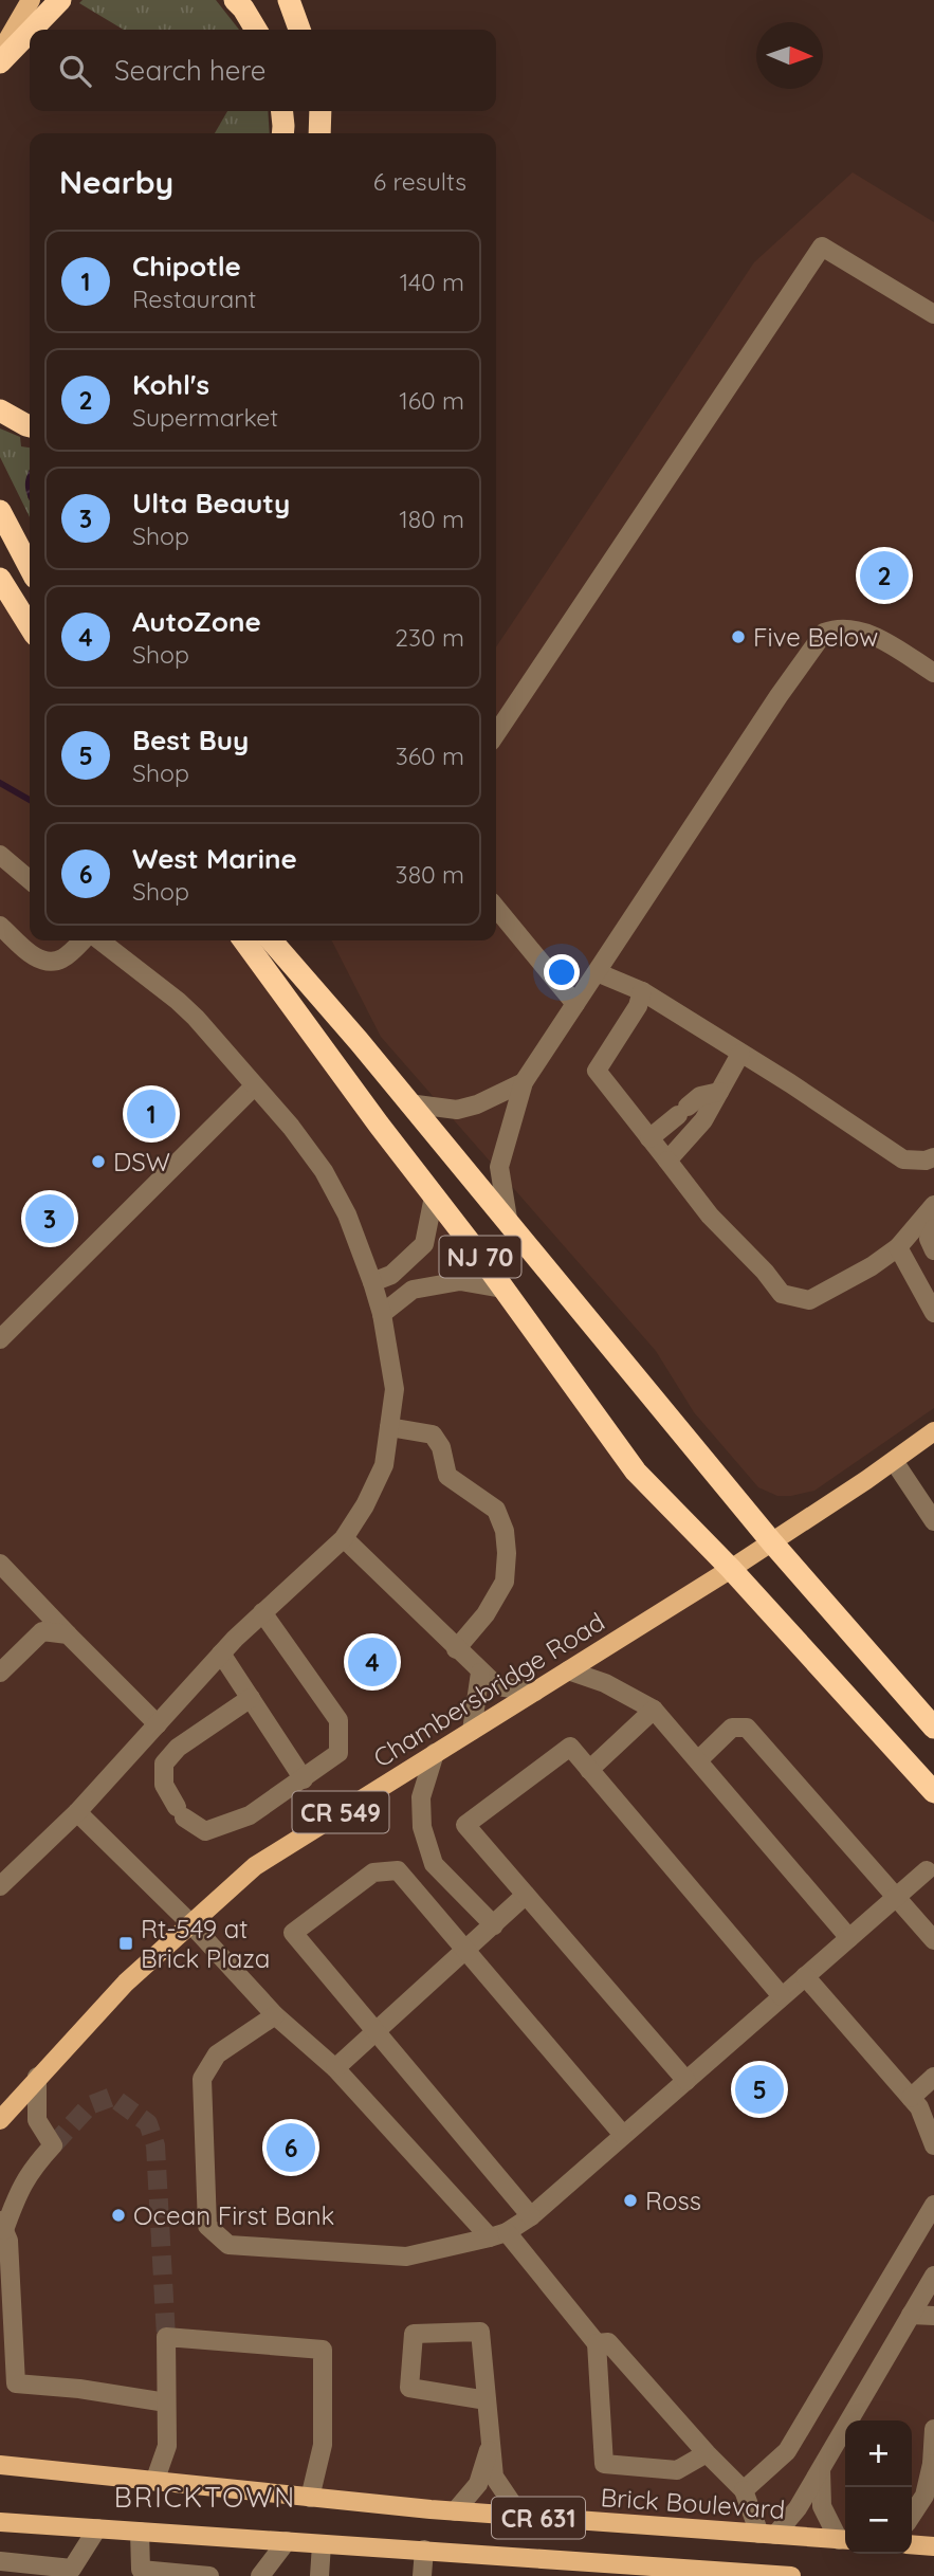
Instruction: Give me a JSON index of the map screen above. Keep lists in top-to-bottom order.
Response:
{
  "streets": {
    "highway": ["NJ 70"],
    "main road": [
      "Chambersbridge Road",
      "CR 549",
      "Brick Boulevard",
      "CR 631"
    ]
  },
  "crossings": [
    ["NJ 70", "Chambersbridge Road"]
  ],
  "districts": ["BRICKTOWN"],
  "places": {
    "other": [
      "Five Below",
      "DSW",
      "Ross",
      "Ocean First Bank"
    ],
    "transit": ["Rt-549 at Brick Plaza"]
  },
  "north": "right",
  "page": {
    "search": "Search here",
    "heading": ["Nearby", "6 results"],
    "list": [
      {
        "mark": "1",
        "name": "Chipotle",
        "note": "Restaurant",
        "value": "140 m"
      },
      {
        "mark": "2",
        "name": "Kohl's",
        "note": "Supermarket",
        "value": "160 m"
      },
      {
        "mark": "3",
        "name": "Ulta Beauty",
        "note": "Shop",
        "value": "180 m"
      },
      {
        "mark": "4",
        "name": "AutoZone",
        "note": "Shop",
        "value": "230 m"
      },
      {
        "mark": "5",
        "name": "Best Buy",
        "note": "Shop",
        "value": "360 m"
      },
      {
        "mark": "6",
        "name": "West Marine",
        "note": "Shop",
        "value": "380 m"
      }
    ],
    "pins": [
      "2",
      "1",
      "3",
      "4",
      "5",
      "6"
    ],
    "map_buttons": ["+", "−"]
  }
}
